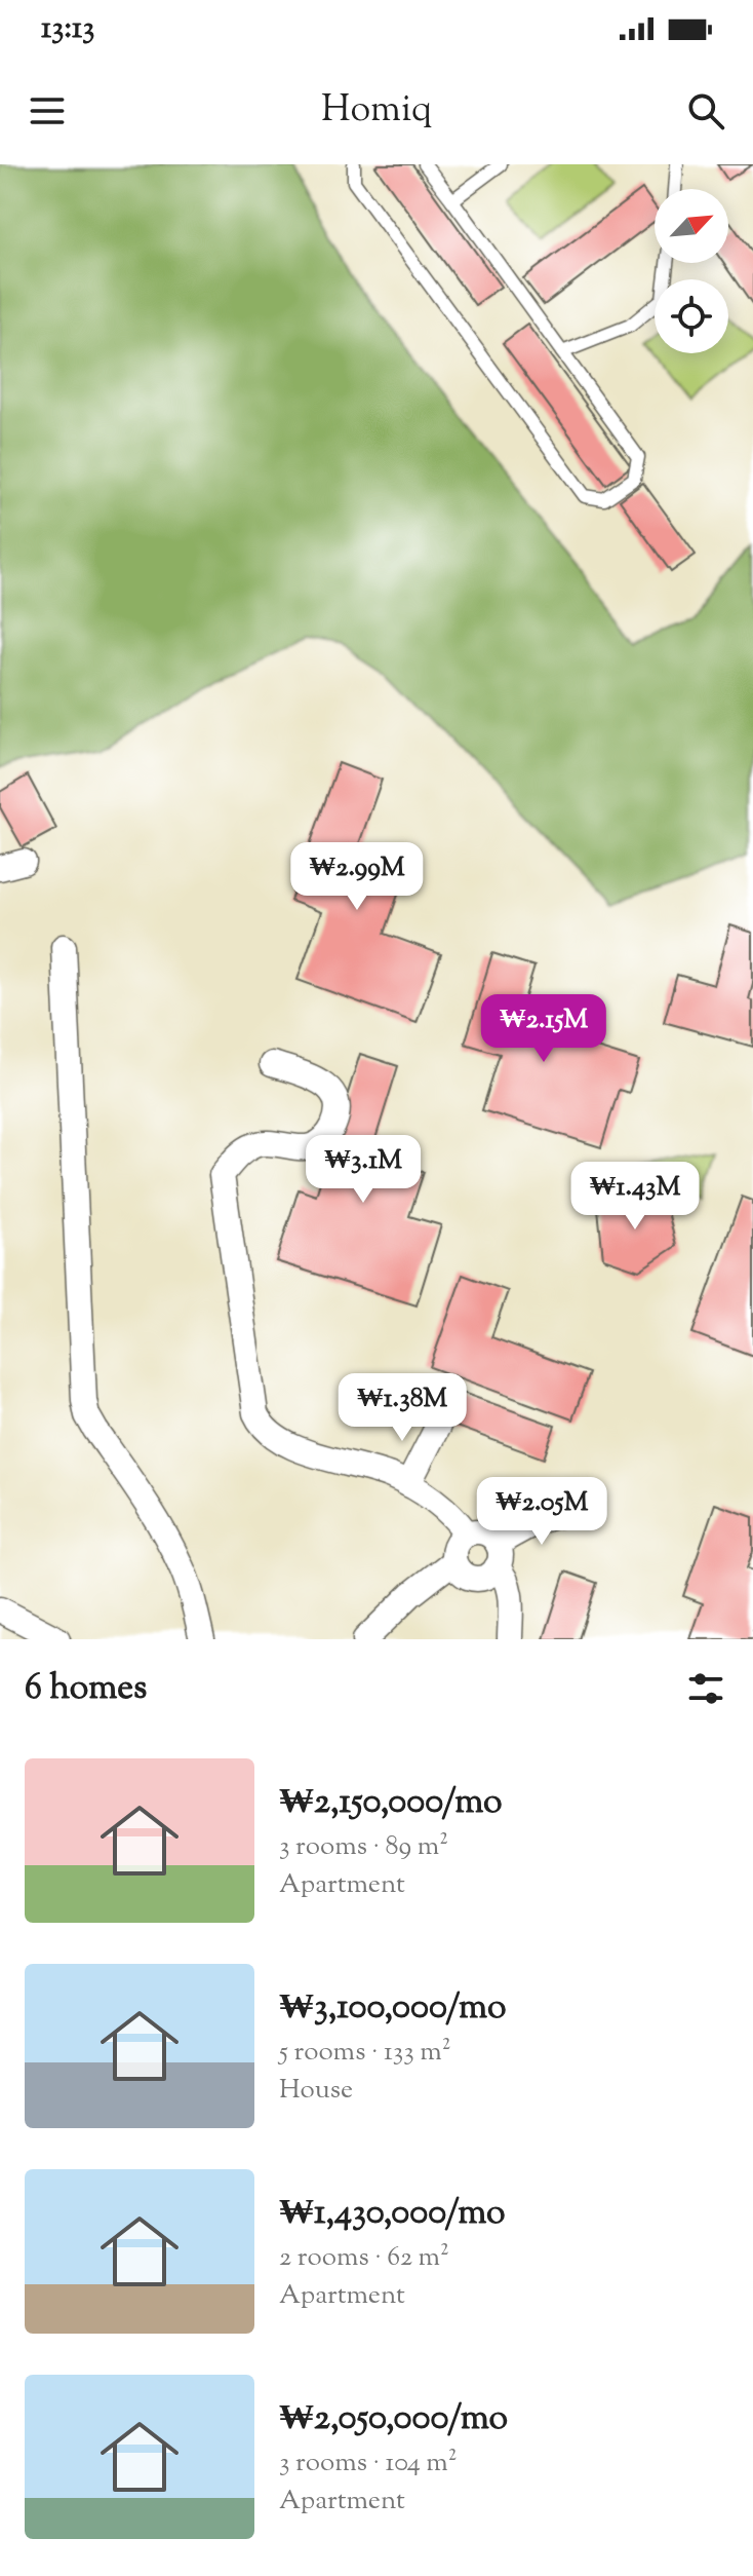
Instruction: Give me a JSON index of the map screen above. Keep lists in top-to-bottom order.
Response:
{
  "north": "top right",
  "page": {
    "status": "13:13",
    "header": "Homiq",
    "price": [
      "₩2.99M",
      "₩2.15M",
      "₩3.1M",
      "₩1.43M",
      "₩1.38M",
      "₩2.05M"
    ],
    "heading": "6 homes",
    "list": [
      {
        "name": "₩2,150,000/mo",
        "note": "3 rooms · 89 m² · Apartment"
      },
      {
        "name": "₩3,100,000/mo",
        "note": "5 rooms · 133 m² · House"
      },
      {
        "name": "₩1,430,000/mo",
        "note": "2 rooms · 62 m² · Apartment"
      },
      {
        "name": "₩2,050,000/mo",
        "note": "3 rooms · 104 m² · Apartment"
      }
    ]
  }
}
